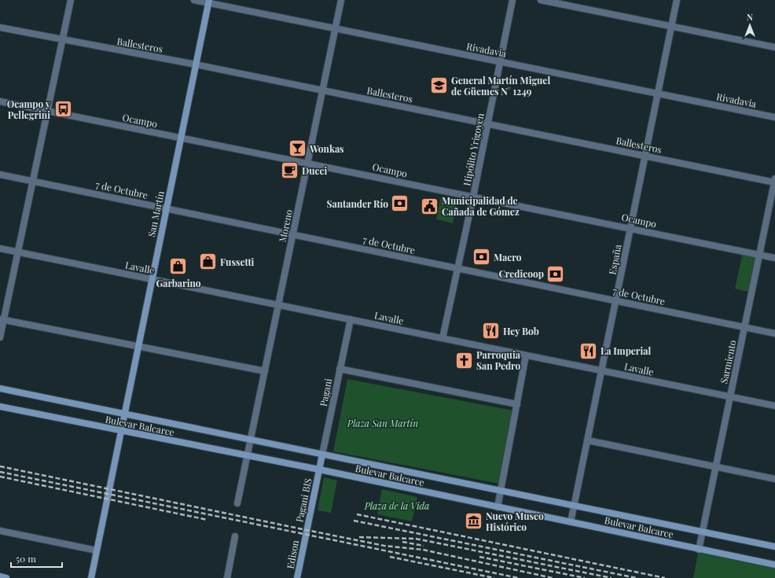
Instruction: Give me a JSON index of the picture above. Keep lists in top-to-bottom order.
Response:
{
  "streets": {
    "main road": [
      "San Martín",
      "Pagani",
      "Bulevar Balcarce",
      "Pagani BIS",
      "Edison"
    ],
    "street": [
      "Ballesteros",
      "Rivadavia",
      "Ocampo",
      "Hipólito Yrigoyen",
      "7 de Octubre",
      "Moreno",
      "España",
      "Lavalle",
      "Sarmiento"
    ]
  },
  "crossings": [
    ["Ballesteros", "Hipólito Yrigoyen"],
    ["Ballesteros", "San Martín"],
    ["Ballesteros", "Moreno"],
    ["Ballesteros", "España"],
    ["Ballesteros", "Sarmiento"],
    ["Rivadavia", "Hipólito Yrigoyen"],
    ["Rivadavia", "San Martín"],
    ["Rivadavia", "Moreno"],
    ["Rivadavia", "España"],
    ["Ocampo", "Hipólito Yrigoyen"],
    ["Ocampo", "San Martín"],
    ["Ocampo", "Moreno"],
    ["Ocampo", "España"],
    ["Ocampo", "Sarmiento"],
    ["Hipólito Yrigoyen", "7 de Octubre"],
    ["Hipólito Yrigoyen", "Lavalle"],
    ["7 de Octubre", "San Martín"],
    ["7 de Octubre", "Moreno"],
    ["7 de Octubre", "España"],
    ["7 de Octubre", "Sarmiento"],
    ["San Martín", "Lavalle"],
    ["San Martín", "Bulevar Balcarce"],
    ["Moreno", "Lavalle"],
    ["Moreno", "Bulevar Balcarce"],
    ["España", "Lavalle"],
    ["España", "Bulevar Balcarce"],
    ["Lavalle", "Sarmiento"],
    ["Lavalle", "Pagani"],
    ["Sarmiento", "Bulevar Balcarce"],
    ["Pagani", "Bulevar Balcarce"],
    ["Pagani", "Pagani BIS"],
    ["Bulevar Balcarce", "Pagani BIS"],
    ["Pagani BIS", "Edison"]
  ],
  "parks": ["Plaza San Martín", "Plaza de la Vida"],
  "places": {
    "school or university": ["General Martín Miguel de Güemes N° 1249"],
    "bus stop": ["Ocampo y Pellegrini"],
    "bar": ["Wonkas"],
    "cafe": ["Ducci"],
    "bank": ["Santander Río", "Macro", "Credicoop"],
    "public building": ["Municipalidad de Cañada de Gómez"],
    "shop": ["Fussetti", "Garbarino"],
    "restaurant": ["Hey Bob", "La Imperial"],
    "church": ["Parroquia San Pedro"],
    "museum": ["Nuevo Museo Histórico"]
  },
  "scale_bar": "50 m",
  "north": "top"
}
